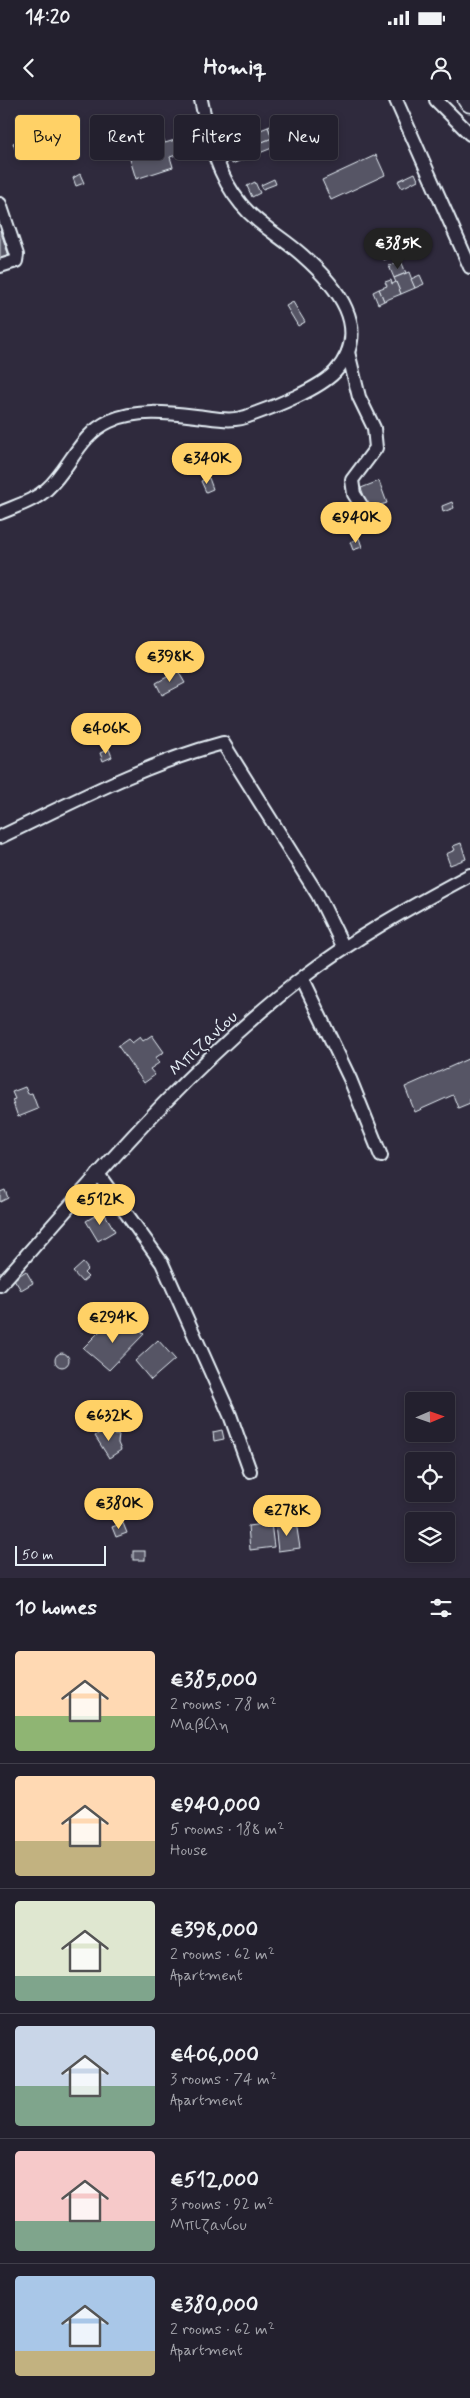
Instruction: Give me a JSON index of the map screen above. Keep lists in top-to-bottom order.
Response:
{
  "streets": {
    "street": ["Μπιζανίου"]
  },
  "scale_bar": "50 m",
  "north": "right",
  "page": {
    "status": "14:20",
    "header": "Homiq",
    "chip": [
      "Buy",
      "Rent",
      "Filters",
      "New"
    ],
    "price": [
      "€385K",
      "€340K",
      "€940K",
      "€398K",
      "€406K",
      "€512K",
      "€294K",
      "€632K",
      "€380K",
      "€278K"
    ],
    "scale": "50 m",
    "heading": "10 homes",
    "list": [
      {
        "name": "€385,000",
        "note": "2 rooms · 78 m² · Μαβίλη"
      },
      {
        "name": "€940,000",
        "note": "5 rooms · 188 m² · House"
      },
      {
        "name": "€398,000",
        "note": "2 rooms · 62 m² · Apartment"
      },
      {
        "name": "€406,000",
        "note": "3 rooms · 74 m² · Apartment"
      },
      {
        "name": "€512,000",
        "note": "3 rooms · 92 m² · Μπιζανίου"
      },
      {
        "name": "€380,000",
        "note": "2 rooms · 62 m² · Apartment"
      }
    ]
  }
}
